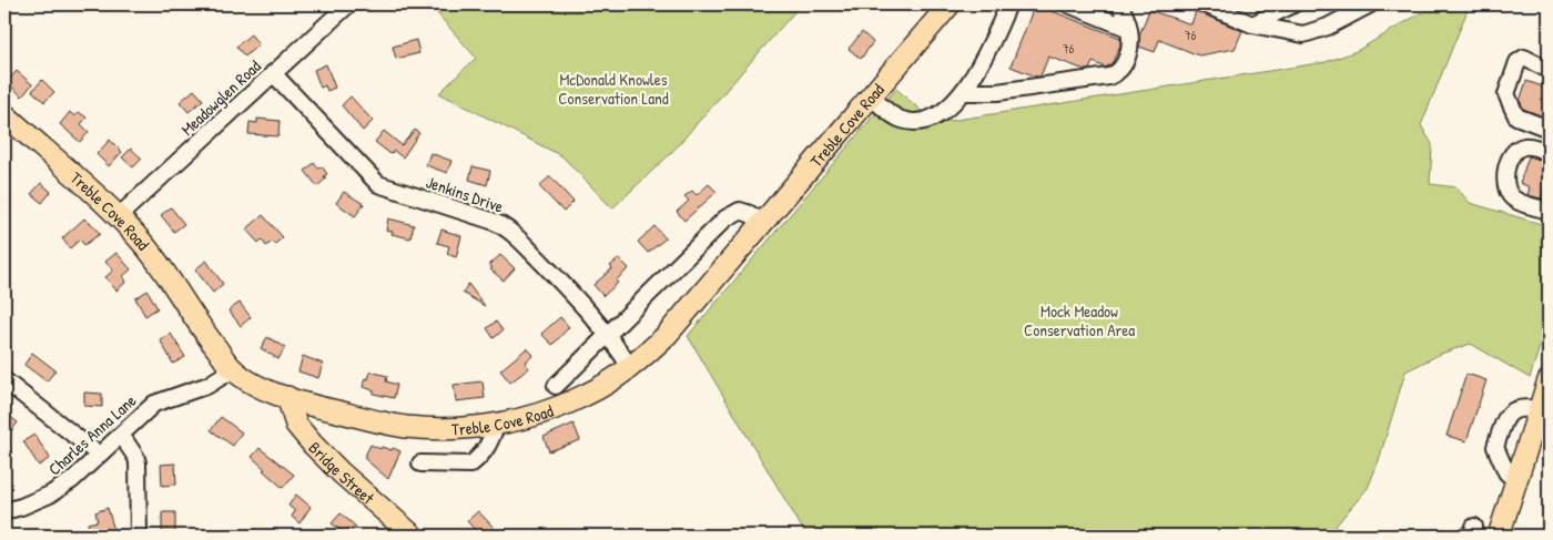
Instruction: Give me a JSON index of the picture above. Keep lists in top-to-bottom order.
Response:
{
  "streets": {
    "main road": ["Treble Cove Road", "Bridge Street"],
    "street": ["Meadowglen Road", "Jenkins Drive", "Charles Anna Lane"]
  },
  "crossings": [
    ["Meadowglen Road", "Treble Cove Road"],
    ["Meadowglen Road", "Jenkins Drive"],
    ["Treble Cove Road", "Jenkins Drive"],
    ["Treble Cove Road", "Charles Anna Lane"],
    ["Treble Cove Road", "Bridge Street"]
  ],
  "parks": ["McDonald Knowles Conservation Land", "Mock Meadow Conservation Area"],
  "house_numbers": ["76", "76"]
}
